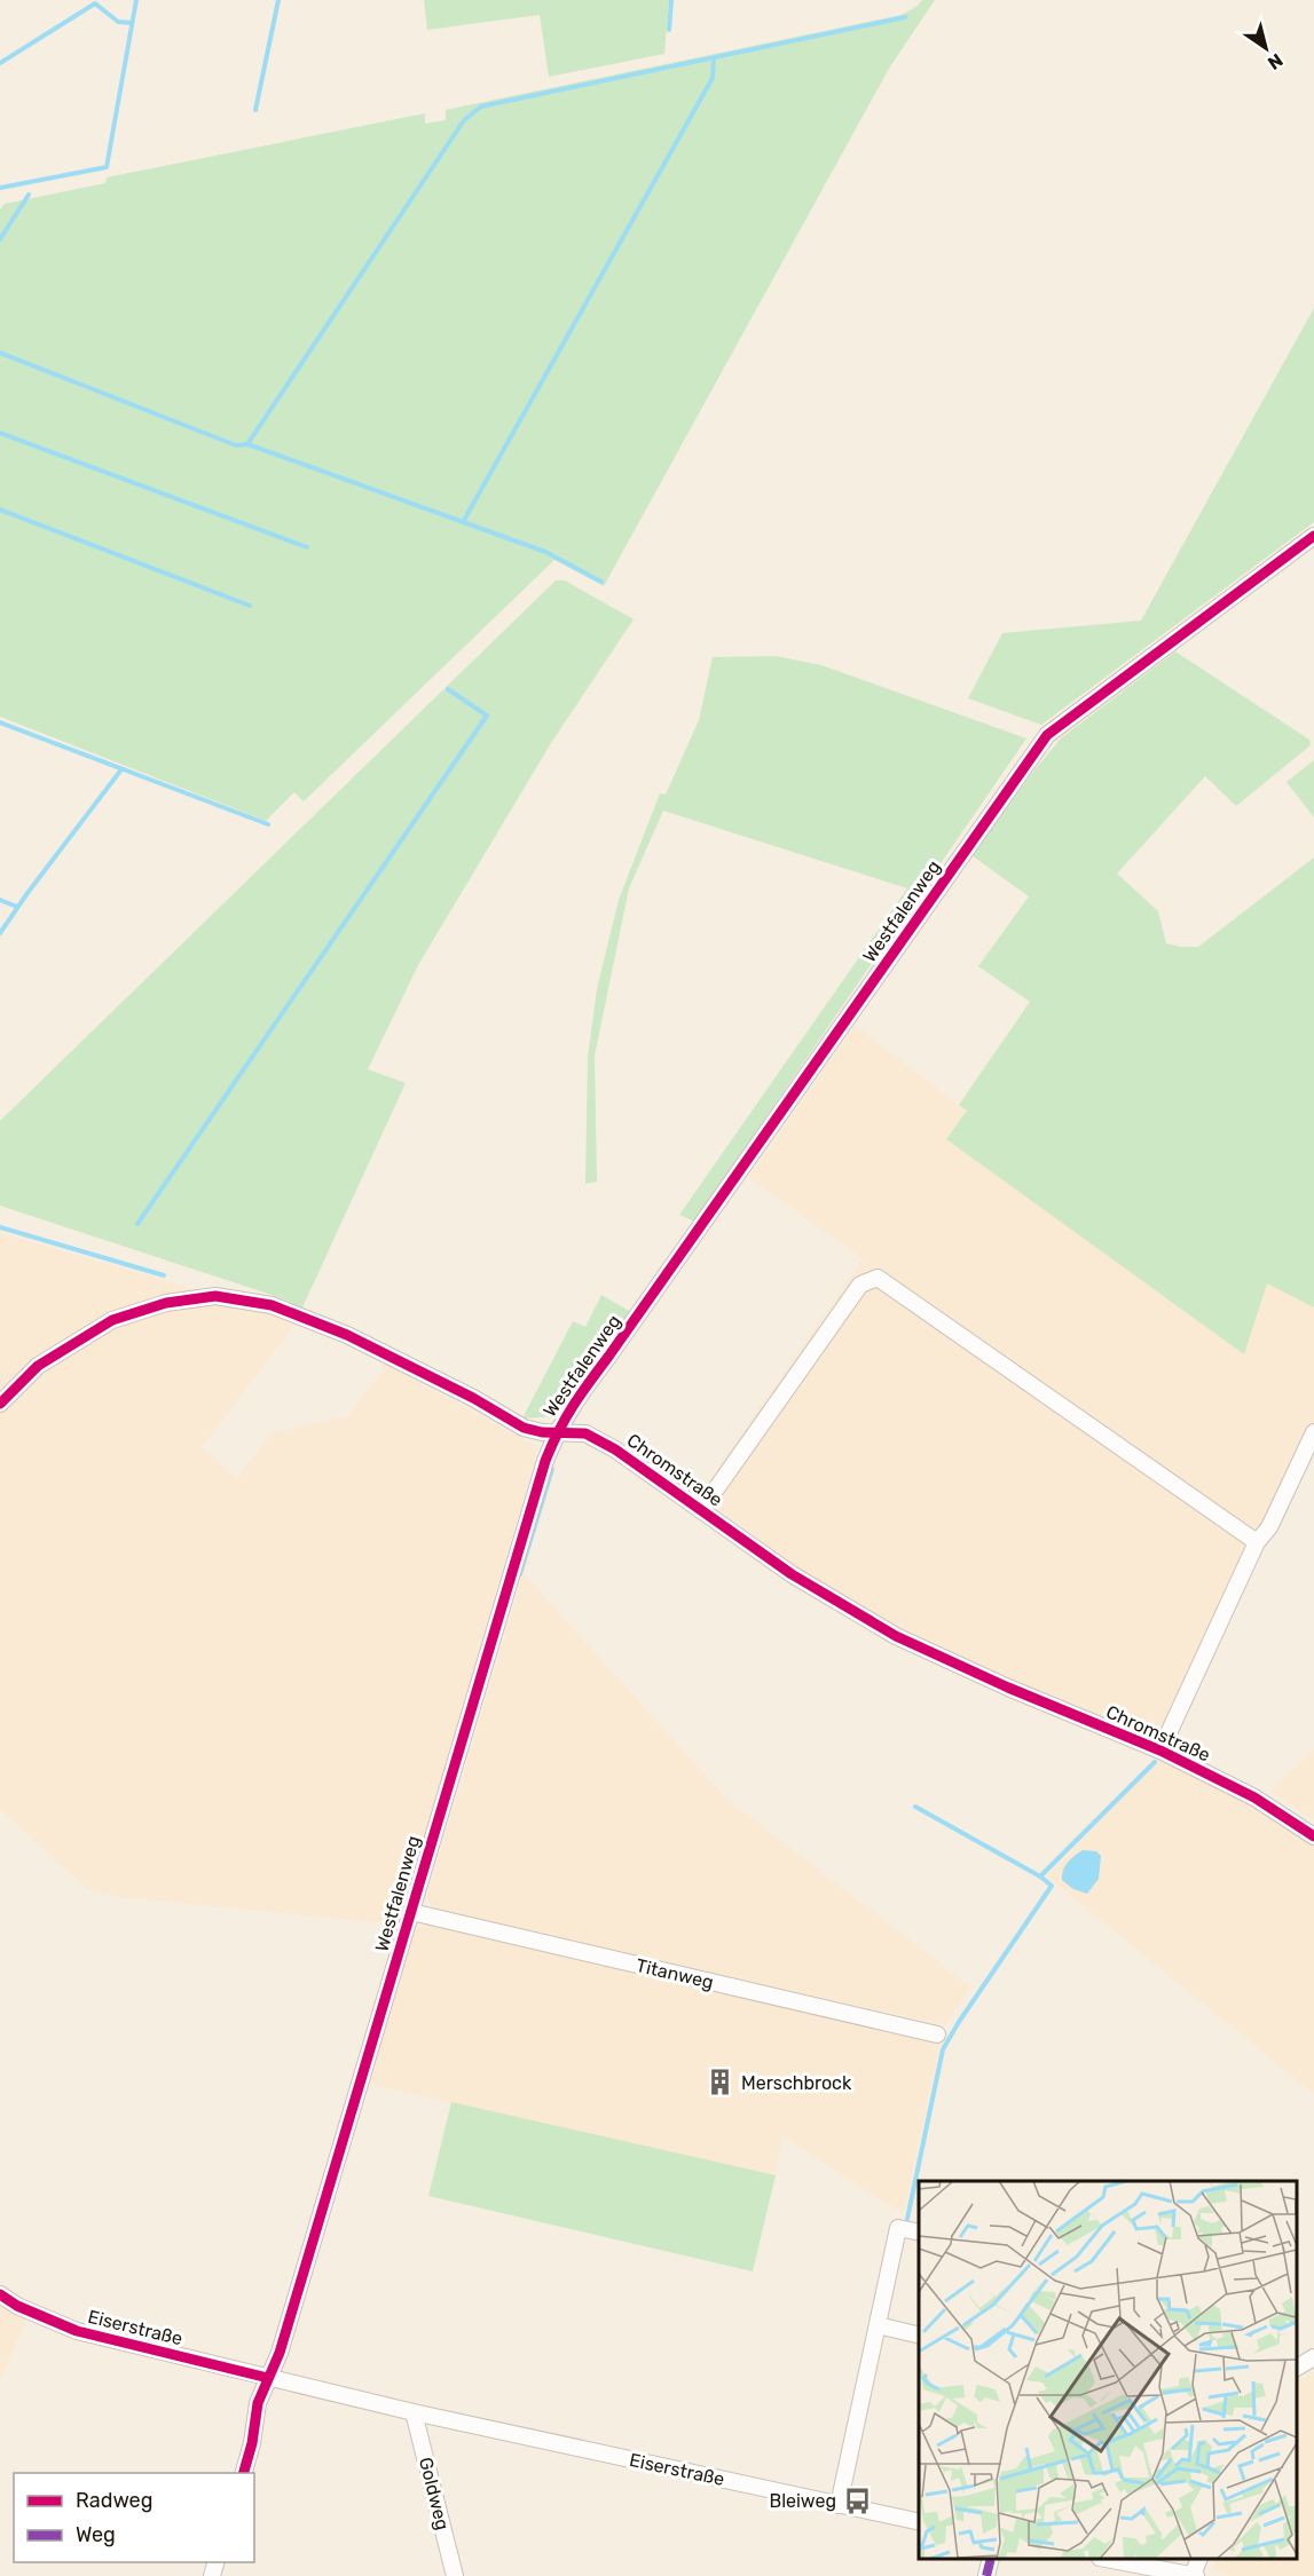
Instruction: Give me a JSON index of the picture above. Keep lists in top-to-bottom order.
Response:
{
  "streets": {
    "street": [
      "Westfalenweg",
      "Chromstraße",
      "Titanweg",
      "Eiserstraße",
      "Goldweg"
    ]
  },
  "crossings": [
    ["Westfalenweg", "Chromstraße"],
    ["Westfalenweg", "Titanweg"],
    ["Westfalenweg", "Eiserstraße"],
    ["Eiserstraße", "Goldweg"]
  ],
  "places": {
    "building": ["Merschbrock"],
    "bus stop": ["Bleiweg"]
  },
  "legend": ["Radweg", "Weg"],
  "north": "bottom right"
}
